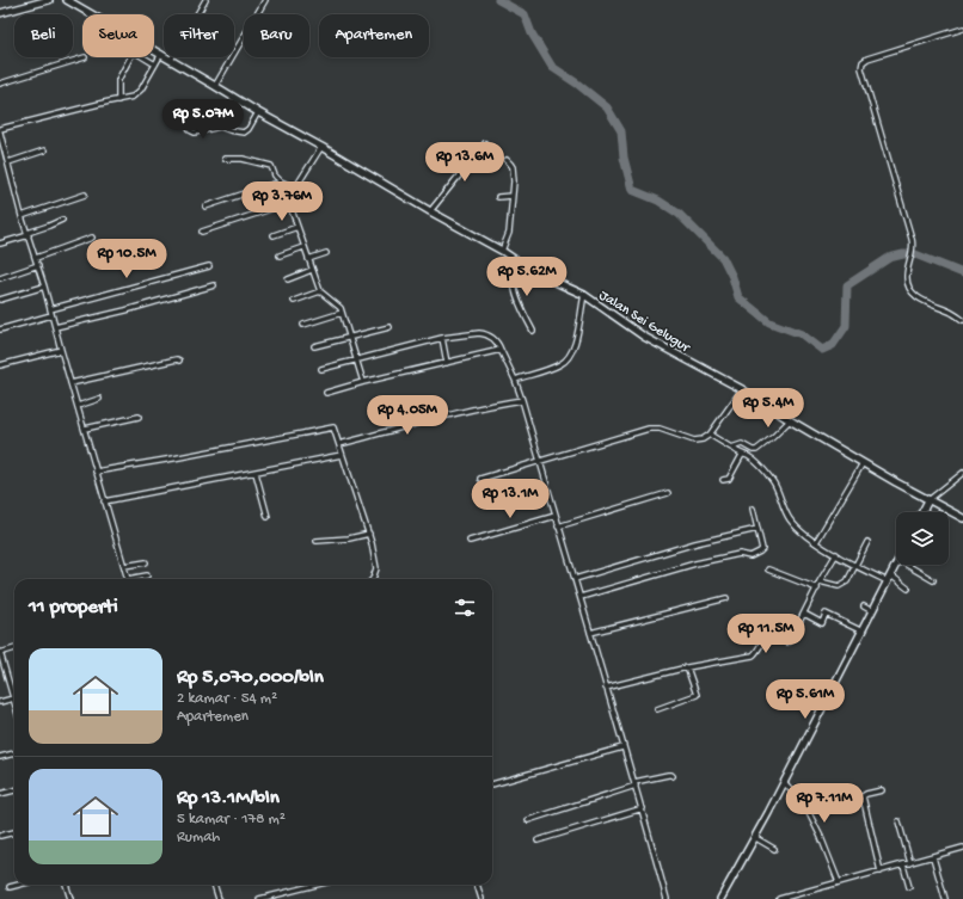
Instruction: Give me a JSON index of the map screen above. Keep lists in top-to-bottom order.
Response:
{
  "streets": {
    "main road": ["Jalan Sei Gelugur"]
  },
  "page": {
    "chip": [
      "Beli",
      "Sewa",
      "Filter",
      "Baru",
      "Apartemen"
    ],
    "price": [
      "Rp 5.07M",
      "Rp 13.6M",
      "Rp 3.76M",
      "Rp 10.5M",
      "Rp 5.62M",
      "Rp 5.4M",
      "Rp 4.05M",
      "Rp 13.1M",
      "Rp 11.5M",
      "Rp 5.61M",
      "Rp 7.11M"
    ],
    "heading": "11 properti",
    "list": [
      {
        "name": "Rp 5,070,000/bln",
        "note": "2 kamar · 54 m² · Apartemen"
      },
      {
        "name": "Rp 13.1M/bln",
        "note": "5 kamar · 178 m² · Rumah"
      }
    ]
  }
}
